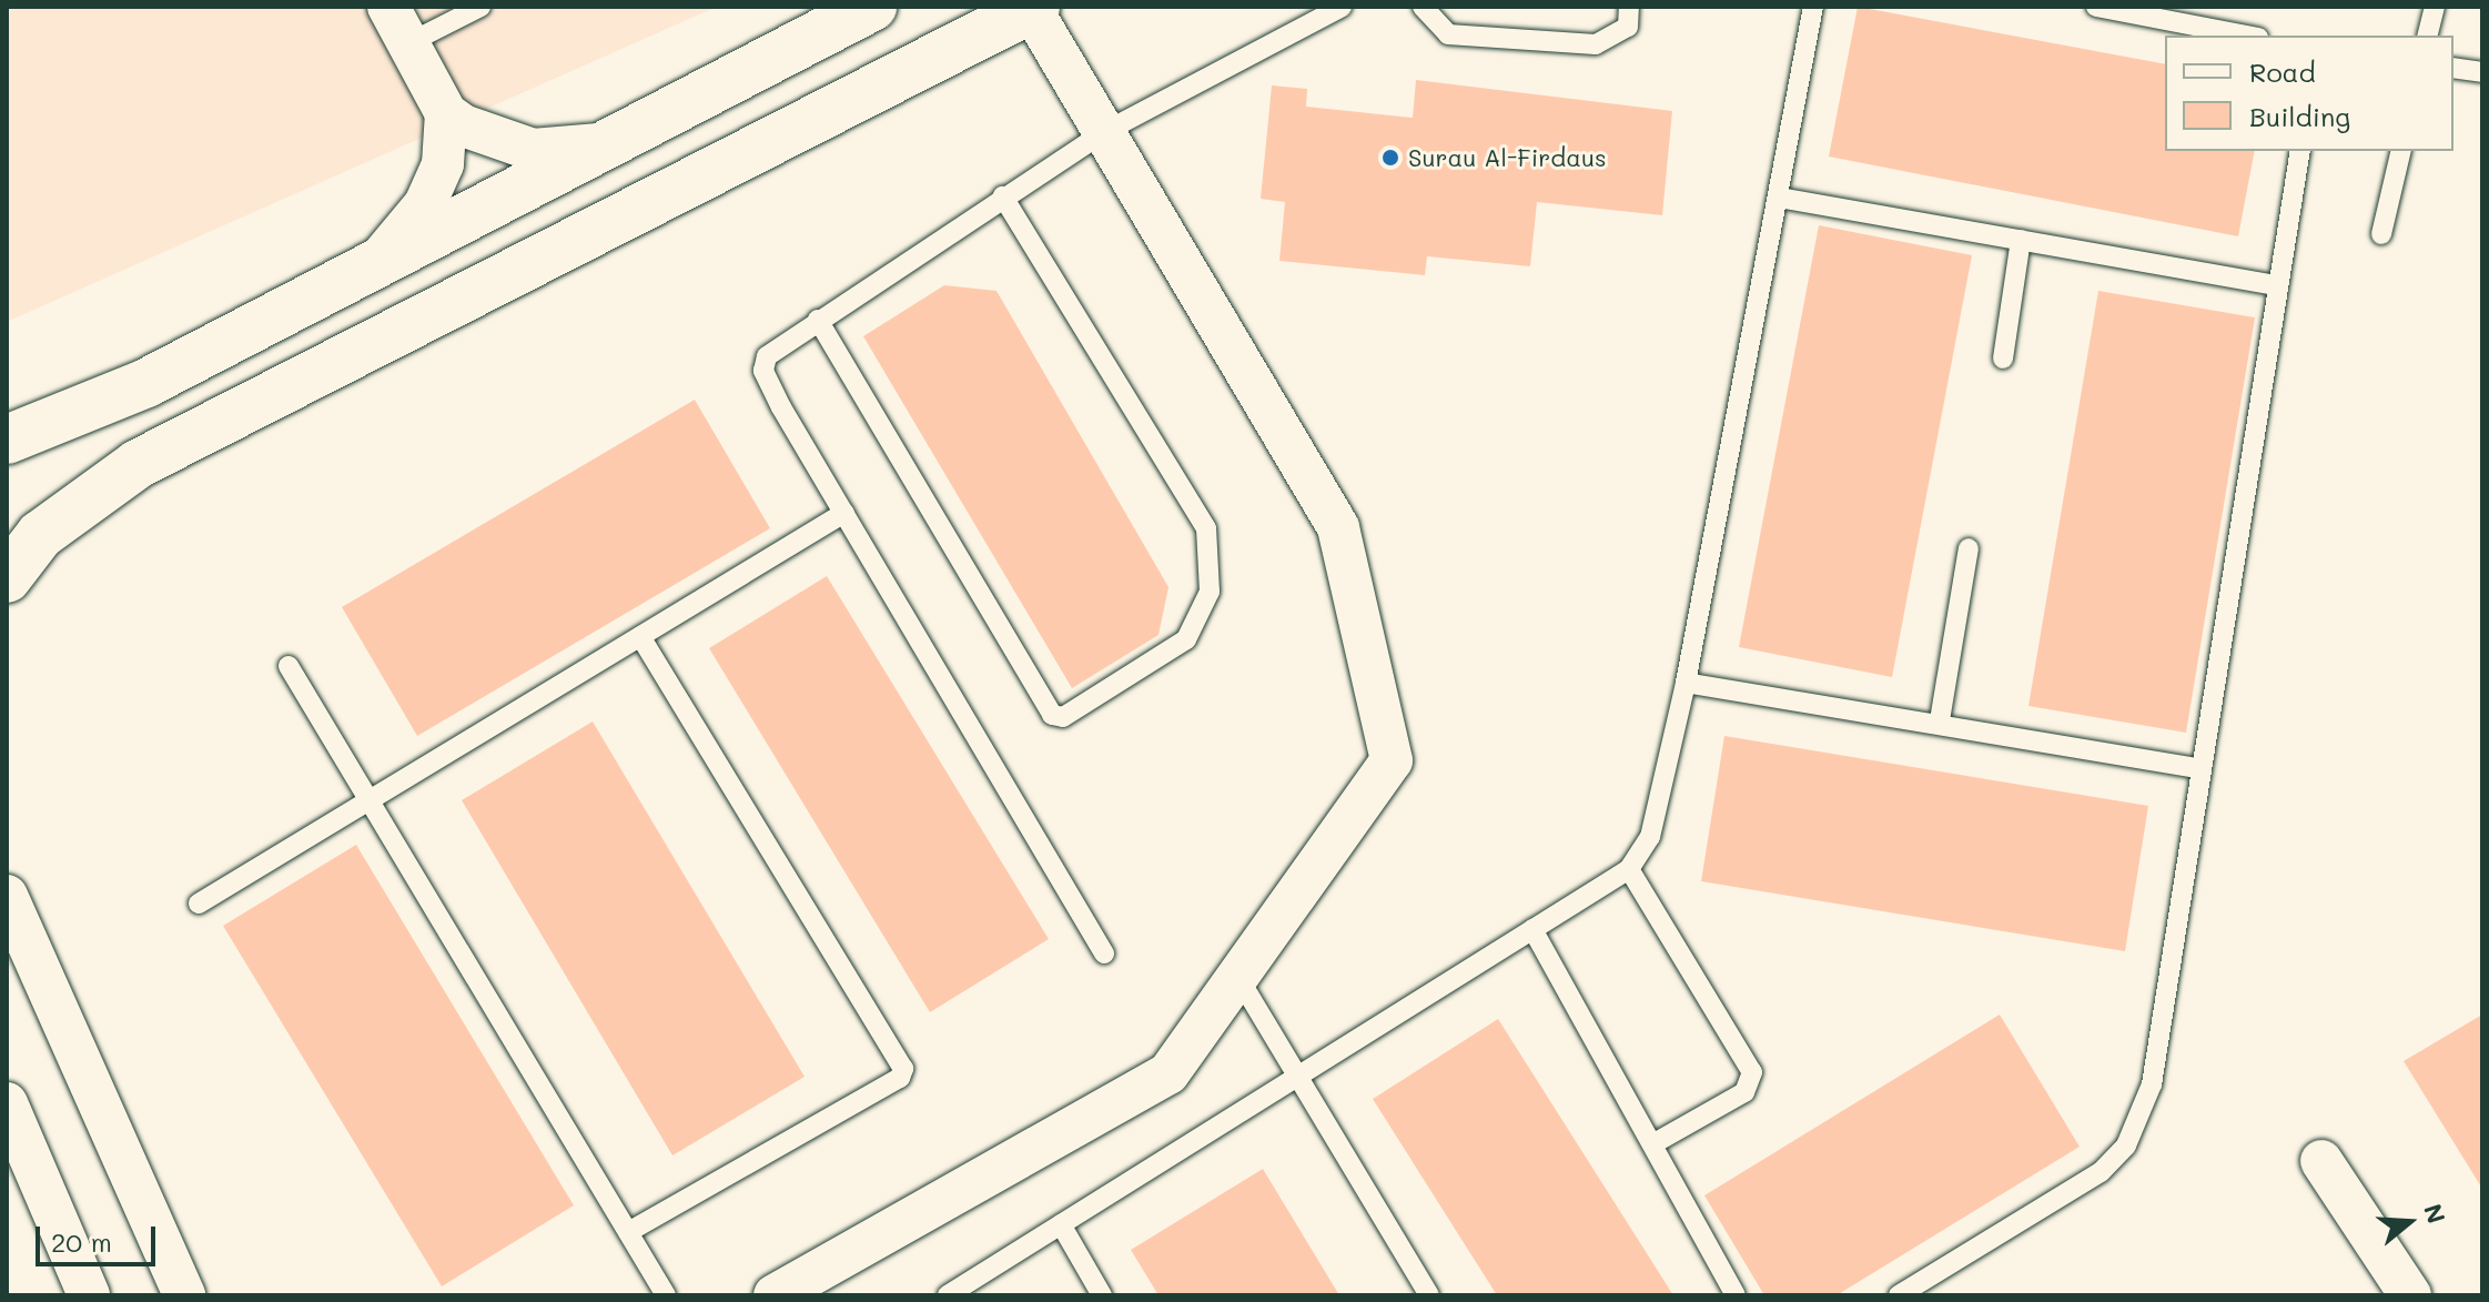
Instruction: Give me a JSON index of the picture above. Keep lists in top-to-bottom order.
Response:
{
  "places": ["Surau Al-Firdaus"],
  "legend": ["Road", "Building"],
  "scale_bar": "20 m",
  "north": "right"
}
